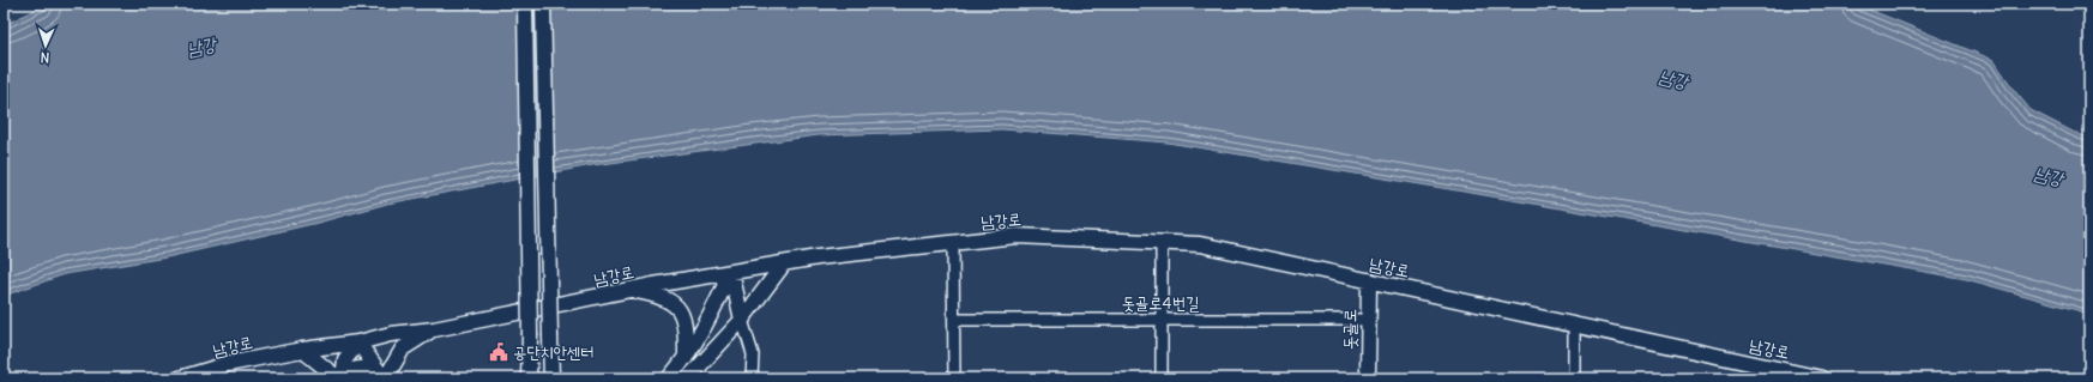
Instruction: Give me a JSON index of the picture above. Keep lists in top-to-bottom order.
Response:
{
  "streets": {
    "street": ["남강로", "돗골로4번길", "돗골로"]
  },
  "crossings": [
    ["남강로", "돗골로"],
    ["돗골로4번길", "돗골로"]
  ],
  "water": ["남강"],
  "places": {
    "public building": ["공단치안센터"]
  },
  "north": "bottom"
}
